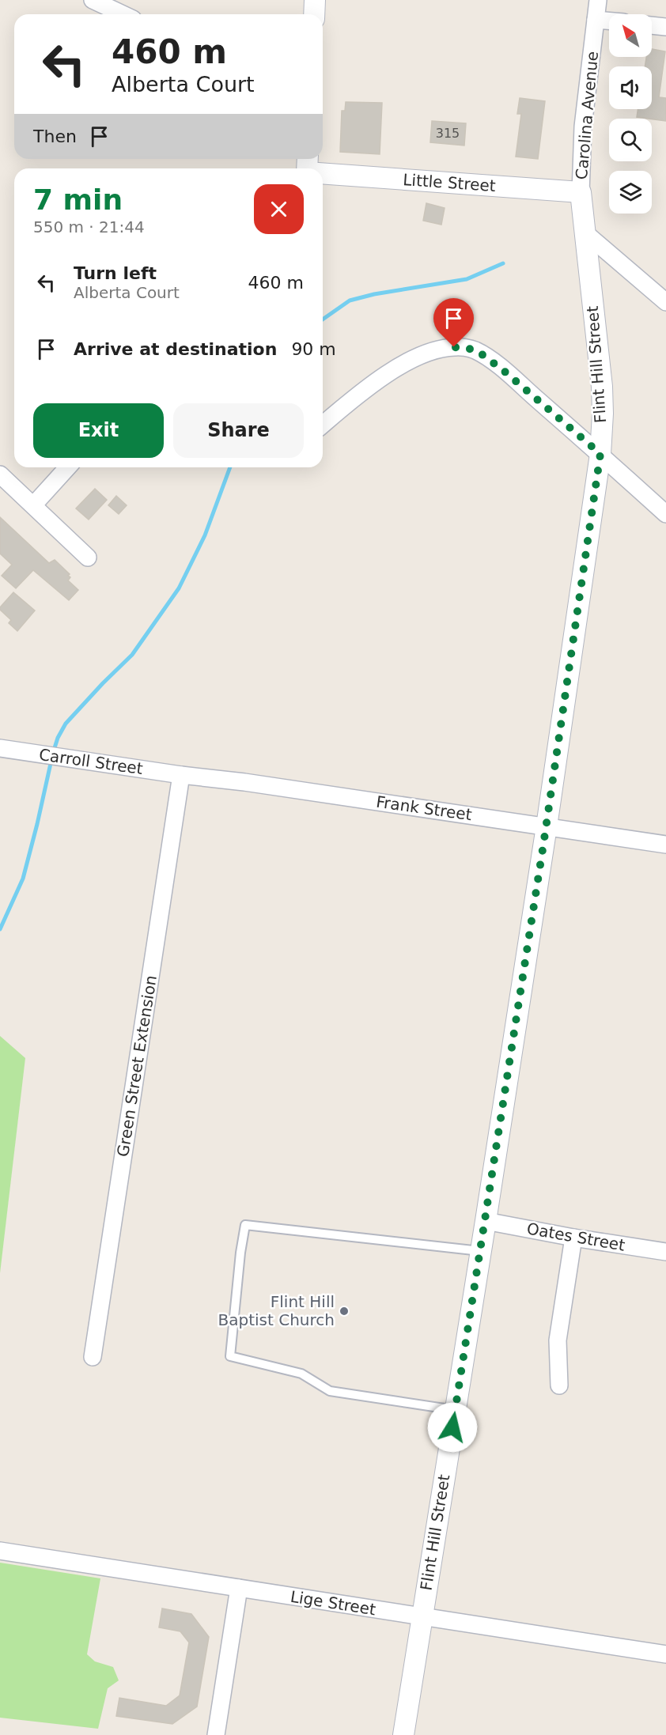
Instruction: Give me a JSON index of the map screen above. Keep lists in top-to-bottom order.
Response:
{
  "streets": {
    "street": [
      "Carolina Avenue",
      "Little Street",
      "Flint Hill Street",
      "Carroll Street",
      "Frank Street",
      "Green Street Extension",
      "Oates Street",
      "Lige Street"
    ]
  },
  "crossings": [
    ["Carolina Avenue", "Little Street"],
    ["Carolina Avenue", "Flint Hill Street"],
    ["Flint Hill Street", "Frank Street"],
    ["Flint Hill Street", "Oates Street"],
    ["Flint Hill Street", "Lige Street"],
    ["Carroll Street", "Frank Street"],
    ["Carroll Street", "Green Street Extension"],
    ["Frank Street", "Green Street Extension"]
  ],
  "places": ["Flint Hill Baptist Church"],
  "house_numbers": ["315"],
  "north": "top left",
  "page": {
    "turn": ["460 m", "Alberta Court"],
    "then": "Then",
    "heading": ["7 min", "550 m · 21:44"],
    "list": [
      {
        "name": "Turn left",
        "note": "Alberta Court",
        "value": "460 m"
      },
      {
        "name": "Arrive at destination",
        "value": "90 m"
      }
    ],
    "buttons": ["Exit", "Share"]
  }
}
